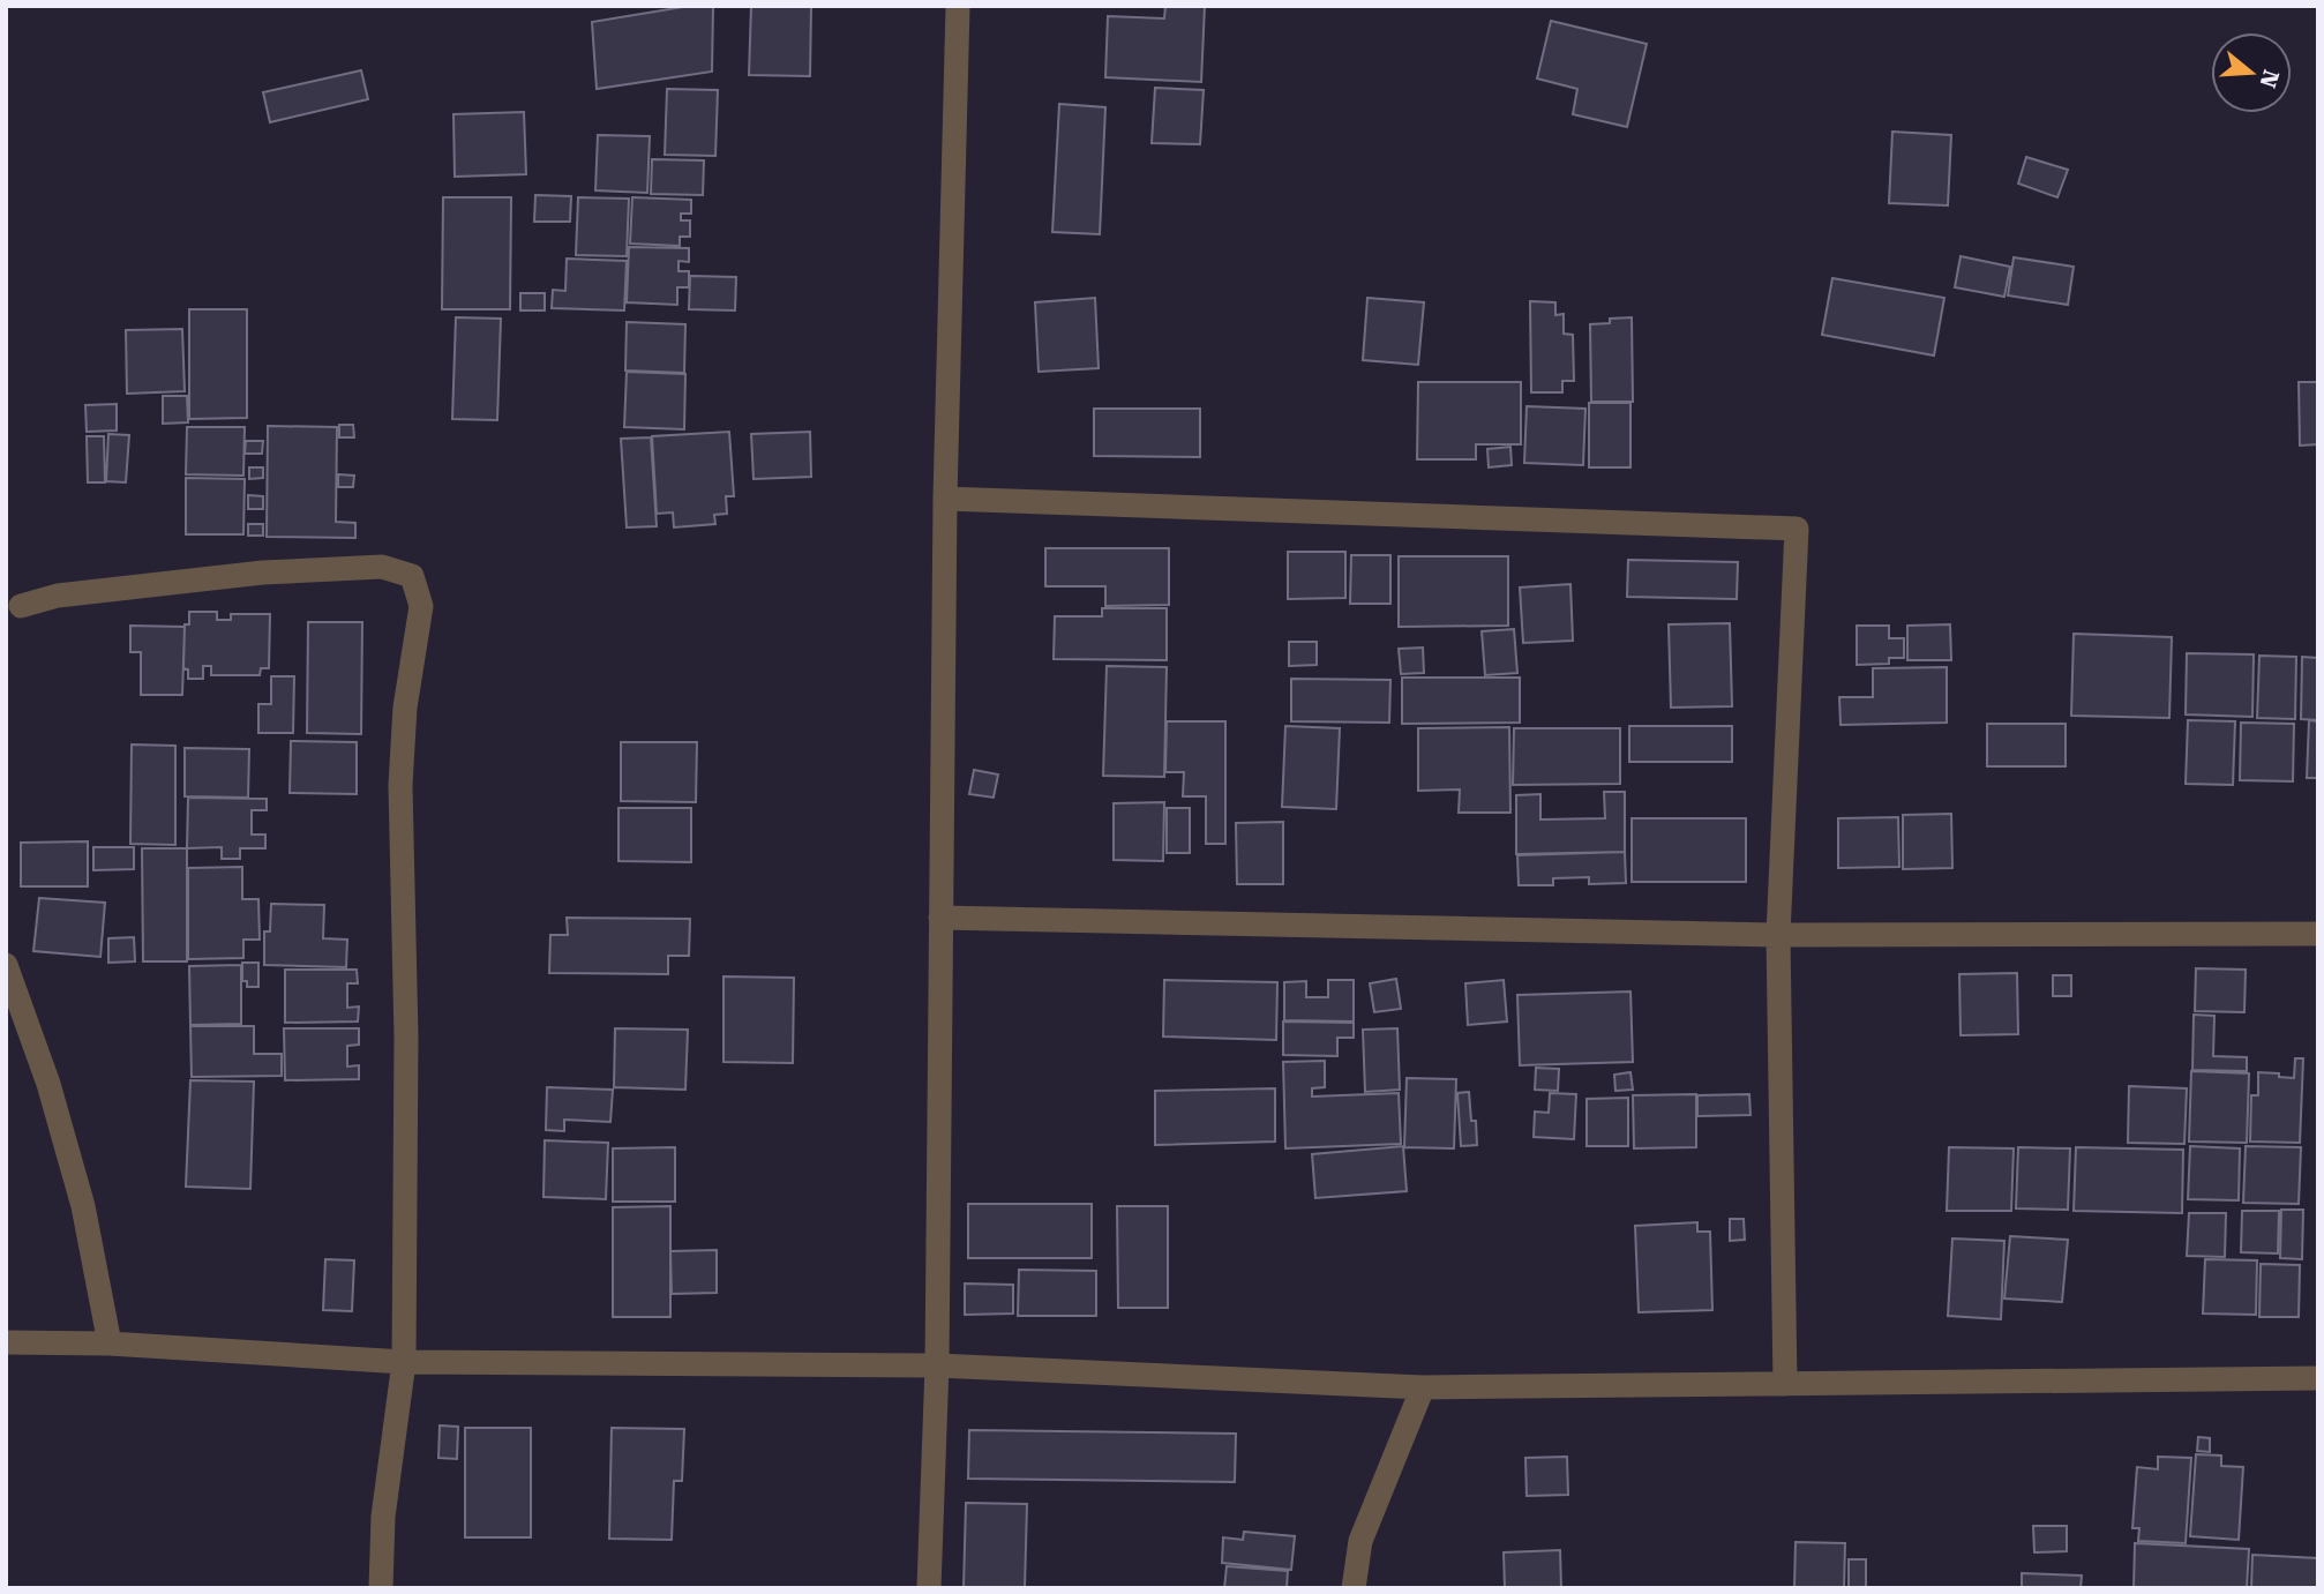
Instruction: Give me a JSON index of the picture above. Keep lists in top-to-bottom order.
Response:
{
  "north": "right"
}
